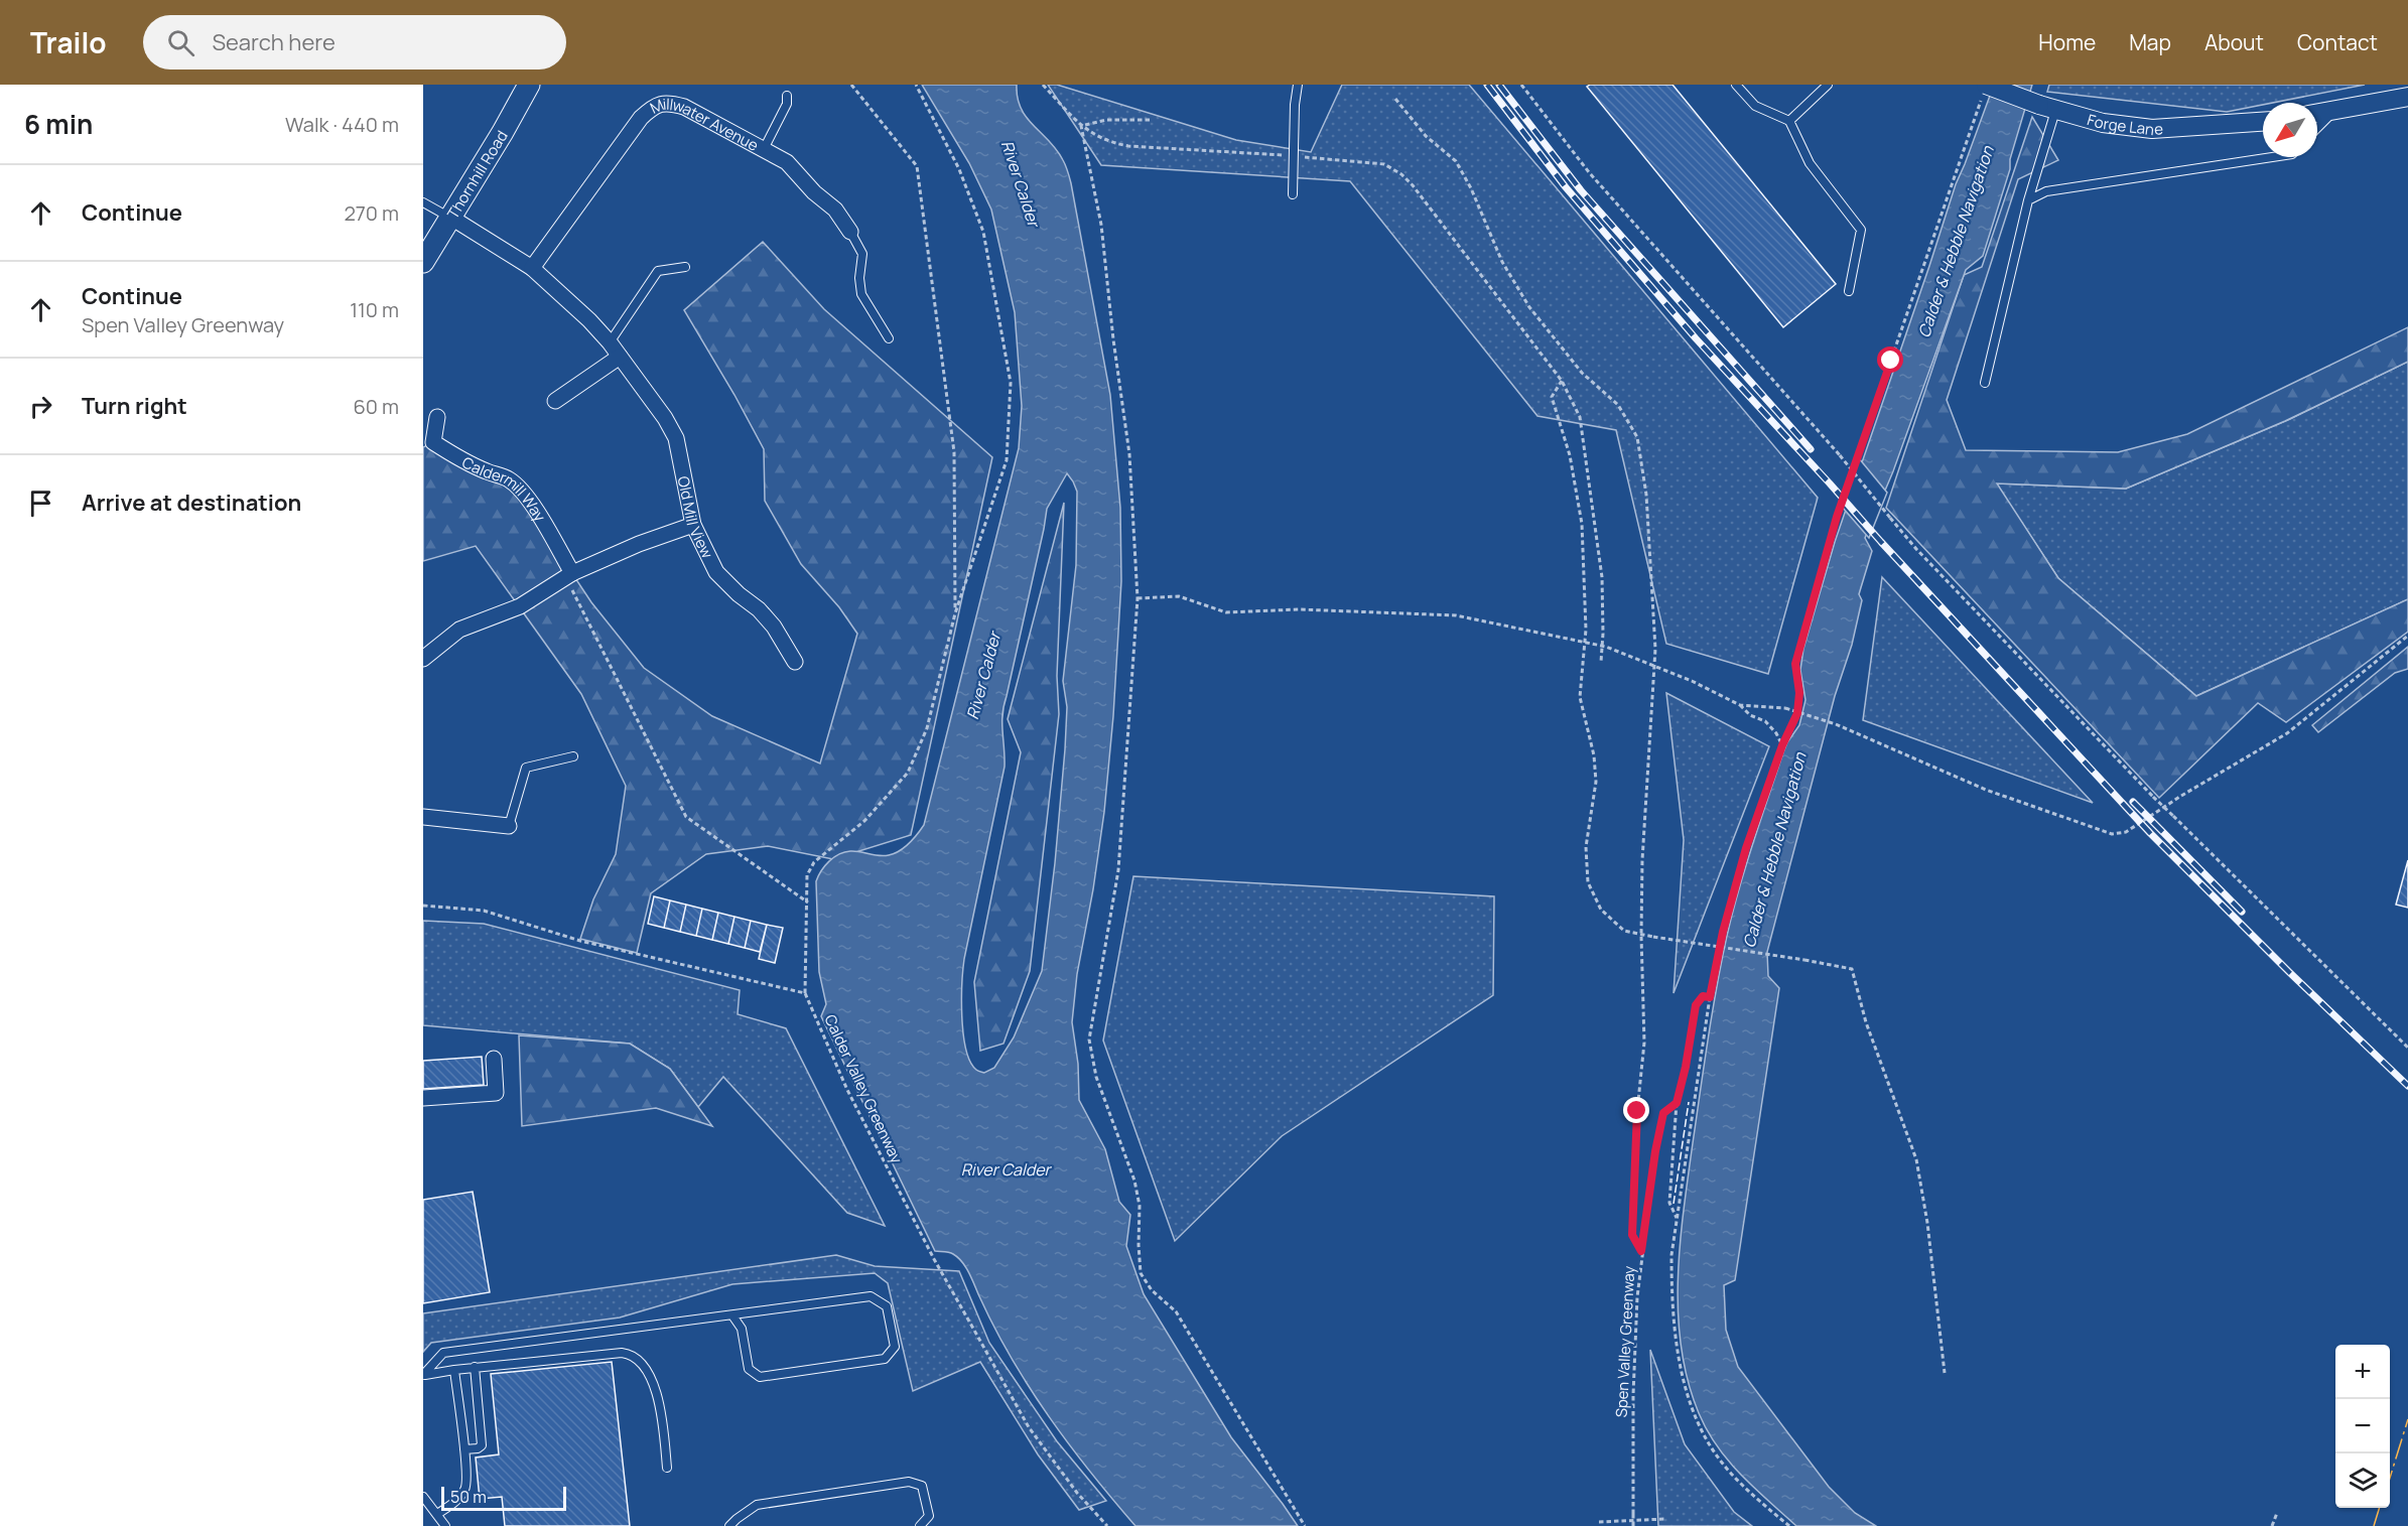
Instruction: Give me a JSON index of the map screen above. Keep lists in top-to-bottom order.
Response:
{
  "streets": {
    "main road": ["Thornhill Road"],
    "street": [
      "Forge Lane",
      "Millwater Avenue",
      "Caldermill Way",
      "Old Mill View"
    ],
    "path": ["Calder Valley Greenway", "Spen Valley Greenway"]
  },
  "crossings": [
    ["Millwater Avenue", "Old Mill View"],
    ["Thornhill Road", "Old Mill View"]
  ],
  "water": ["River Calder", "Calder & Hebble Navigation"],
  "scale_bar": "50 m",
  "north": "bottom left",
  "page": {
    "header": "Trailo",
    "search": "Search here",
    "nav": [
      "Home",
      "Map",
      "About",
      "Contact"
    ],
    "heading": ["6 min", "Walk · 440 m"],
    "list": [
      ["Continue", "270 m"],
      ["Continue", "Spen Valley Greenway", "110 m"],
      ["Turn right", "60 m"],
      "Arrive at destination"
    ],
    "map_buttons": ["+", "−"],
    "scale": "50 m"
  }
}
